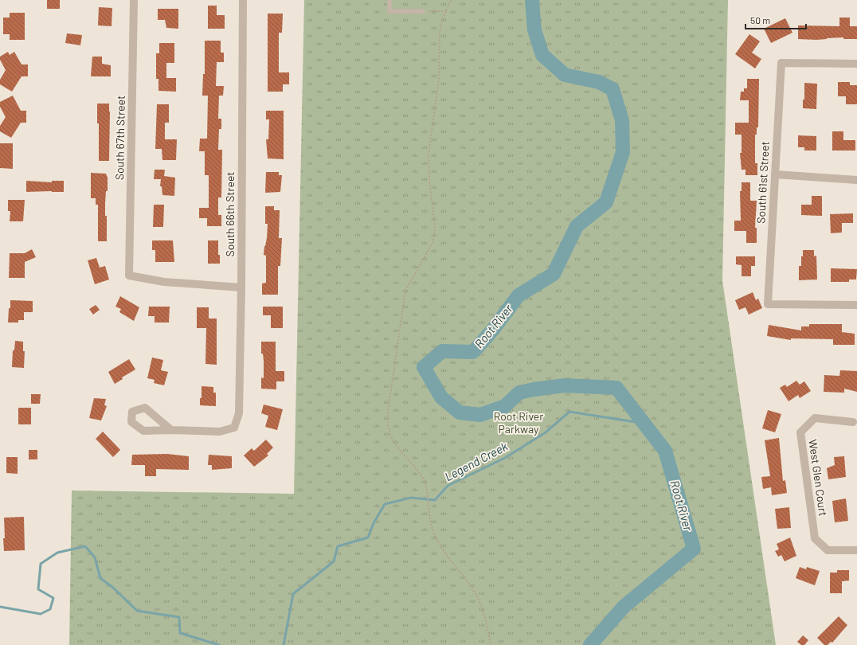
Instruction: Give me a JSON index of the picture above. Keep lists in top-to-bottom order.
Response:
{
  "streets": {
    "street": [
      "South 67th Street",
      "South 61st Street",
      "South 66th Street",
      "West Glen Court"
    ]
  },
  "crossings": [
    ["South 67th Street", "South 66th Street"]
  ],
  "water": ["Root River", "Legend Creek"],
  "parks": ["Root River Parkway"],
  "scale_bar": "50 m"
}
